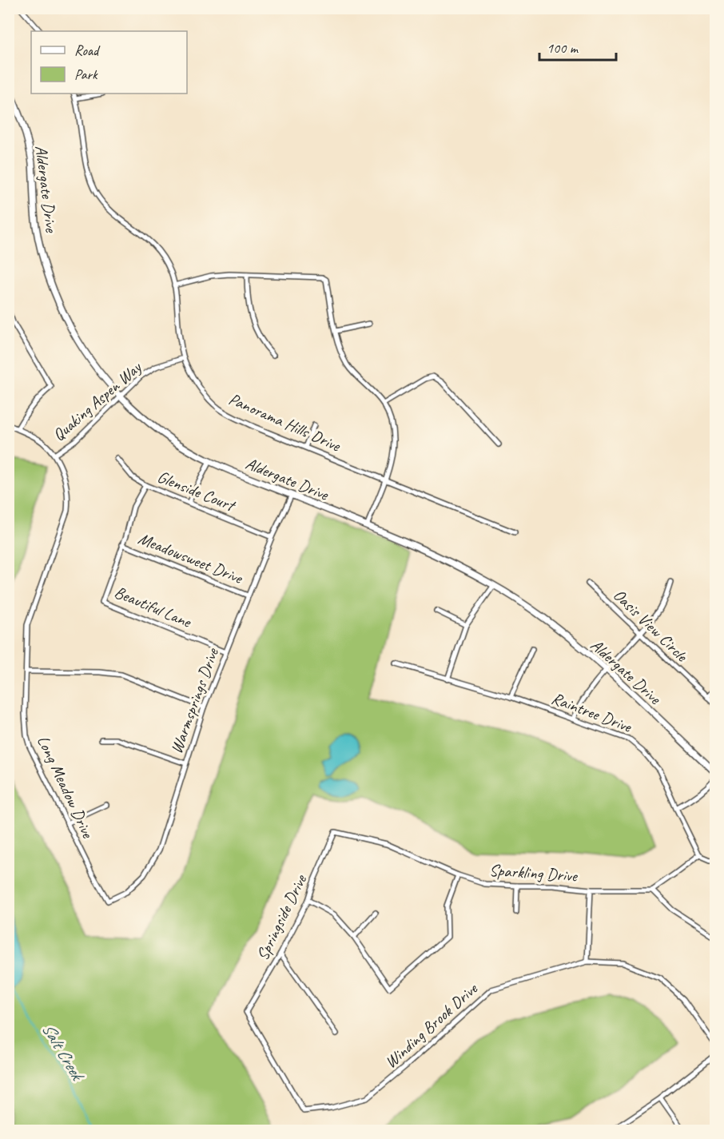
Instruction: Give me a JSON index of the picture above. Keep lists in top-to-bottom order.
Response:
{
  "streets": {
    "street": [
      "Aldergate Drive",
      "Quaking Aspen Way",
      "Panorama Hills Drive",
      "Glenside Court",
      "Meadowsweet Drive",
      "Beautiful Lane",
      "Oasis View Circle",
      "Warmsprings Drive",
      "Raintree Drive",
      "Long Meadow Drive",
      "Sparkling Drive",
      "Springside Drive",
      "Winding Brook Drive"
    ]
  },
  "crossings": [
    ["Aldergate Drive", "Quaking Aspen Way"],
    ["Aldergate Drive", "Warmsprings Drive"],
    ["Quaking Aspen Way", "Panorama Hills Drive"],
    ["Quaking Aspen Way", "Long Meadow Drive"],
    ["Glenside Court", "Beautiful Lane"],
    ["Glenside Court", "Warmsprings Drive"],
    ["Meadowsweet Drive", "Beautiful Lane"],
    ["Meadowsweet Drive", "Warmsprings Drive"],
    ["Beautiful Lane", "Warmsprings Drive"],
    ["Warmsprings Drive", "Long Meadow Drive"],
    ["Sparkling Drive", "Springside Drive"],
    ["Springside Drive", "Winding Brook Drive"]
  ],
  "water": ["Salt Creek"],
  "legend": ["Road", "Park"],
  "scale_bar": "100 m"
}
